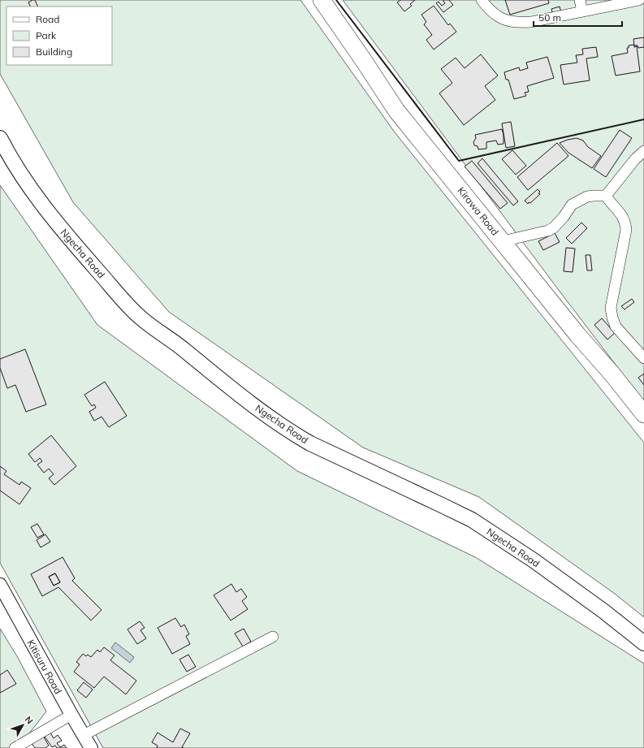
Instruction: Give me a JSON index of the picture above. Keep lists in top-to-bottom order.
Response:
{
  "streets": {
    "main road": ["Kirawa Road", "Ngecha Road"],
    "street": ["Kitisuru Road"]
  },
  "legend": ["Road", "Park", "Building"],
  "scale_bar": "50 m",
  "north": "top right"
}
